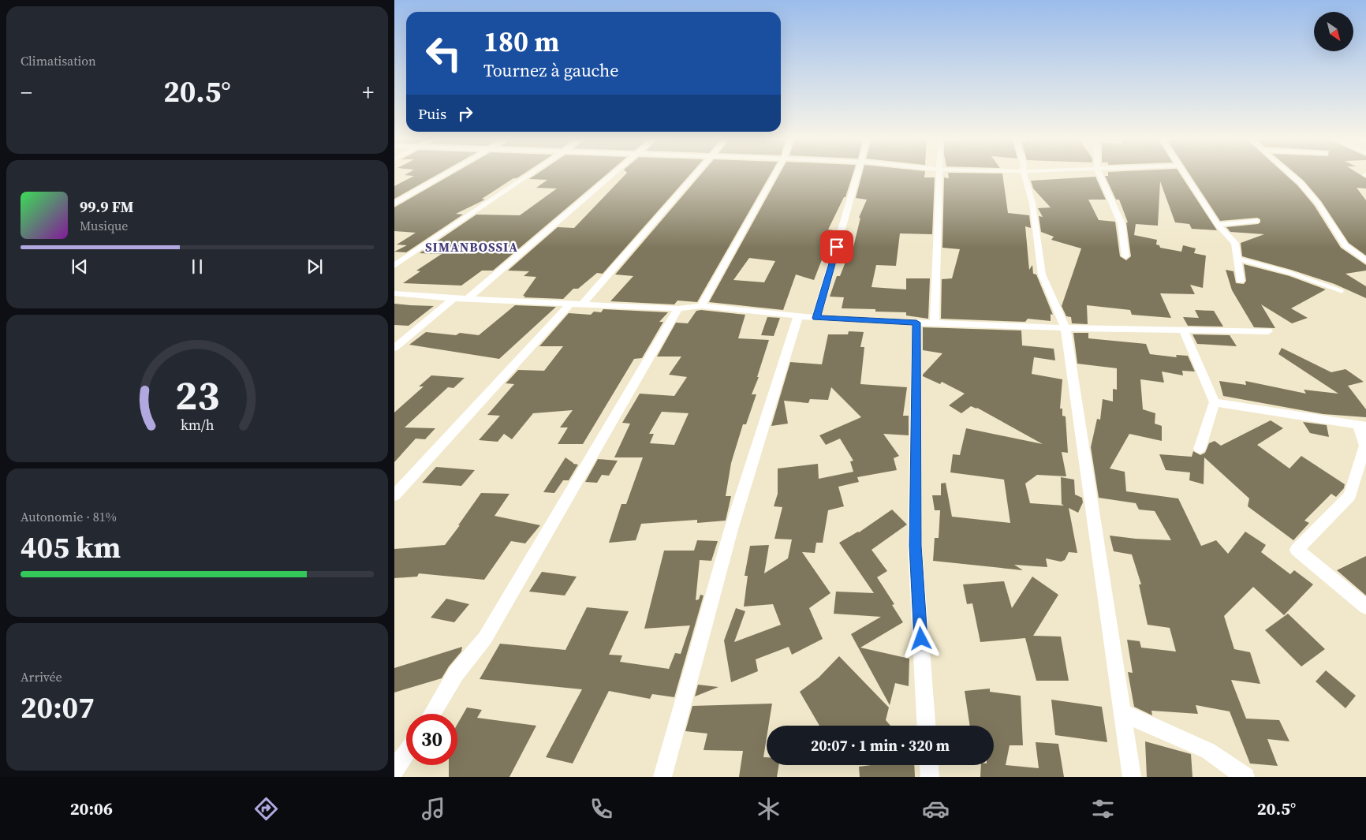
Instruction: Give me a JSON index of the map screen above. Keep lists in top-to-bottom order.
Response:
{
  "districts": ["SIMANBOSSIA"],
  "north": "bottom right",
  "page": {
    "tile": [
      "Climatisation",
      ["Autonomie · 81%", "405 km"],
      ["Arrivée", "20:07"]
    ],
    "turn": ["180 m", "Tournez à gauche"],
    "heat": ["−", "20.5°", "+"],
    "then": "Puis",
    "song": ["99.9 FM", "Musique"],
    "limit": "30",
    "trip": "20:07 · 1 min · 320 m",
    "tabs": ["20:06", "20.5°"],
    "gauge": ["23", "km/h"]
  }
}
